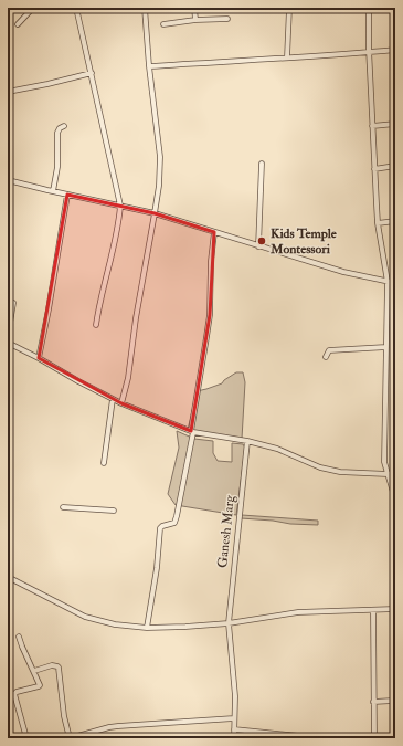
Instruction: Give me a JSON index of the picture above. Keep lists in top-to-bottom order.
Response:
{
  "streets": {
    "street": ["Ganesh Marg"]
  },
  "places": ["Kids Temple Montessori"]
}
